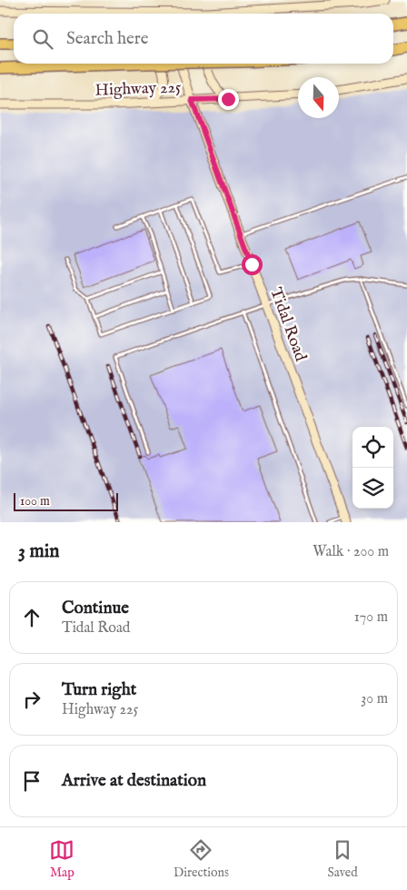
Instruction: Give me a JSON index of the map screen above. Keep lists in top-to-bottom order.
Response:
{
  "streets": {
    "main road": ["Highway 225", "Tidal Road"]
  },
  "crossings": [
    ["Highway 225", "Tidal Road"]
  ],
  "scale_bar": "100 m",
  "north": "bottom",
  "page": {
    "search": "Search here",
    "scale": "100 m",
    "heading": ["3 min", "Walk · 200 m"],
    "list": [
      ["Continue", "Tidal Road", "170 m"],
      ["Turn right", "Highway 225", "30 m"],
      "Arrive at destination"
    ],
    "nav": ["Map", "Directions", "Saved"]
  }
}
